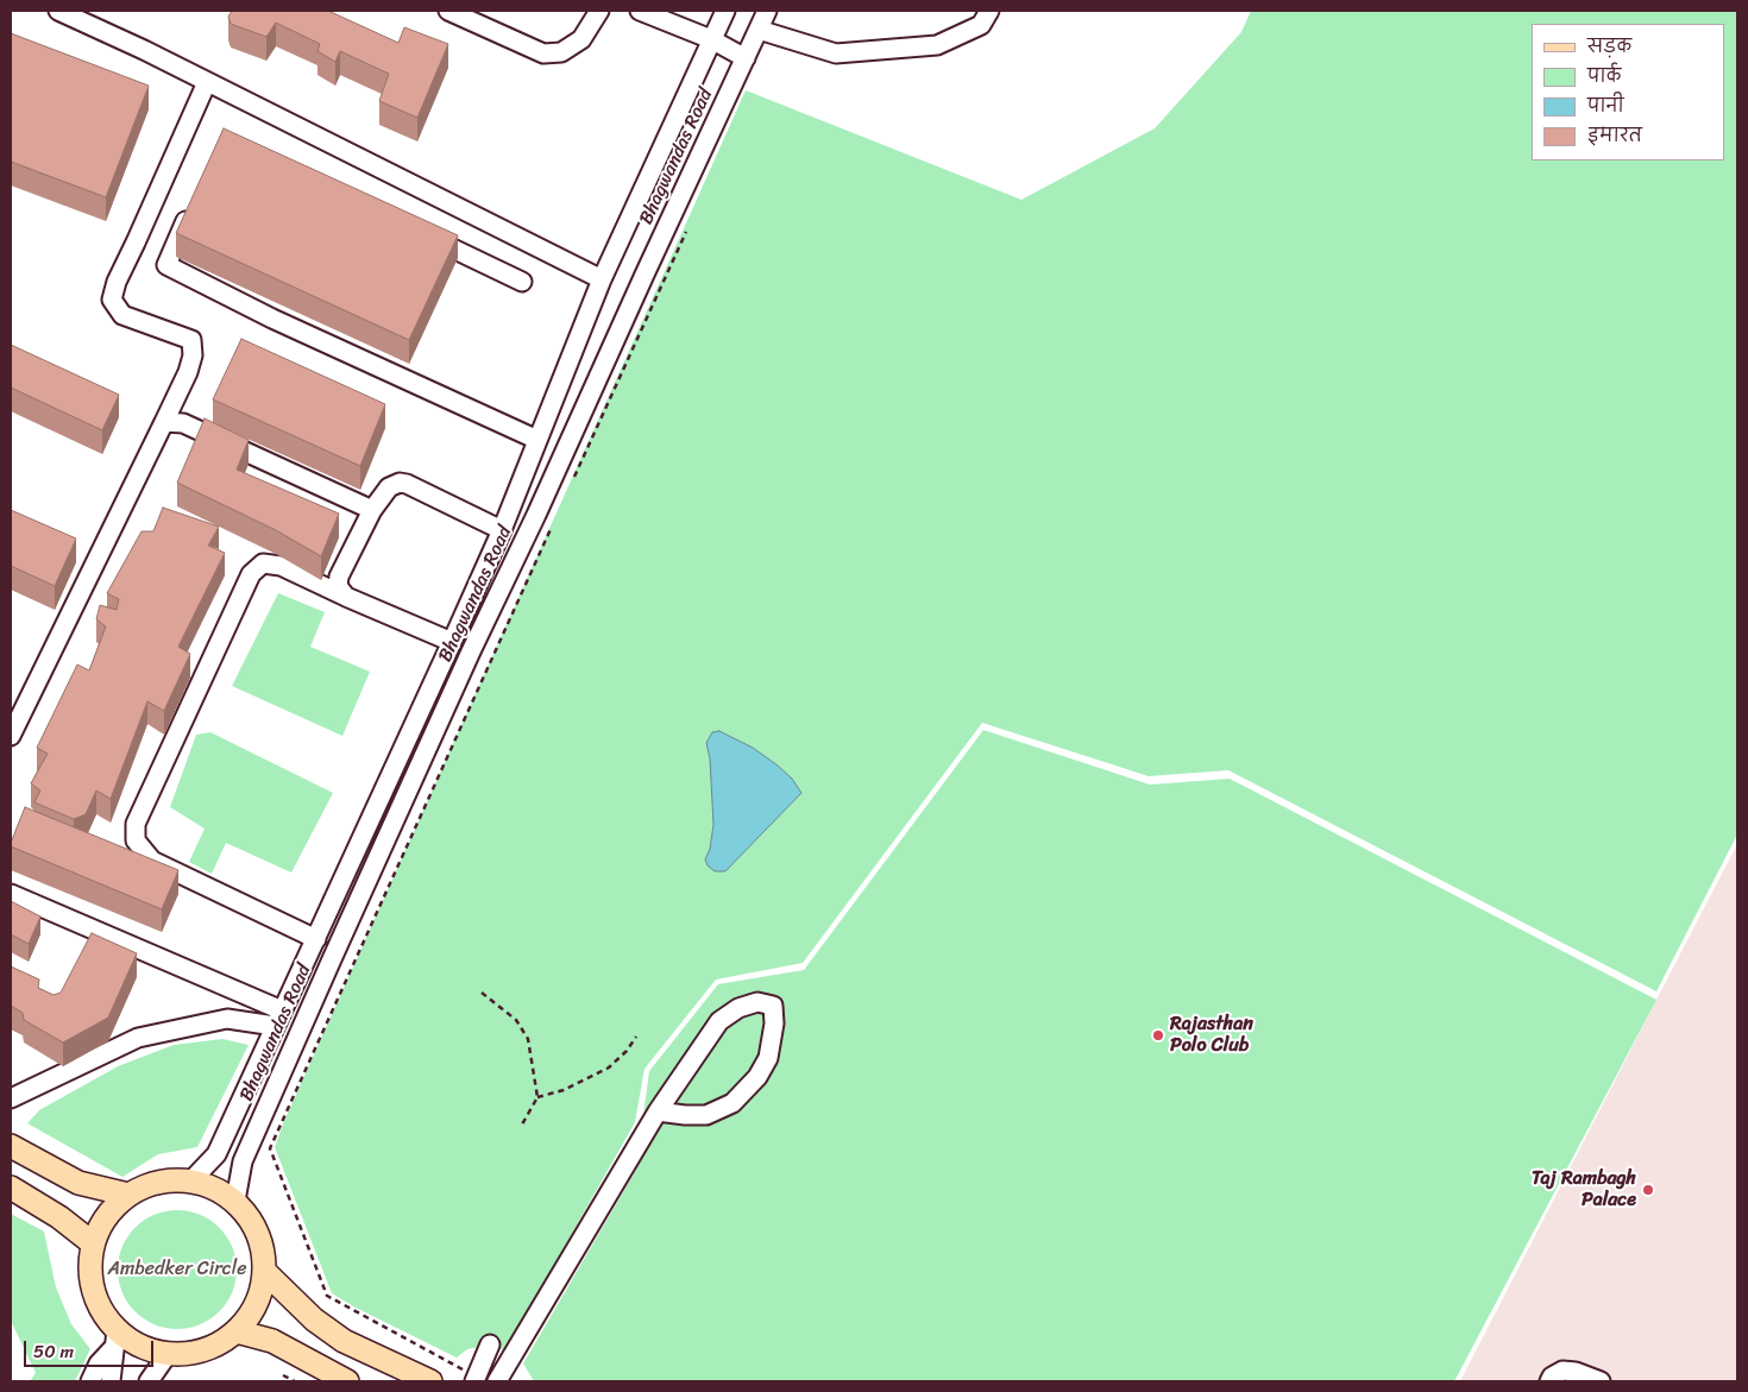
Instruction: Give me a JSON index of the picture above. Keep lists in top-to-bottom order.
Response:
{
  "streets": {
    "street": ["Bhagwandas Road"]
  },
  "parks": ["Ambedker Circle"],
  "places": ["Rajasthan Polo Club", "Taj Rambagh Palace"],
  "legend": [
    "सड़क",
    "पार्क",
    "पानी",
    "इमारत"
  ],
  "scale_bar": "50 m"
}
